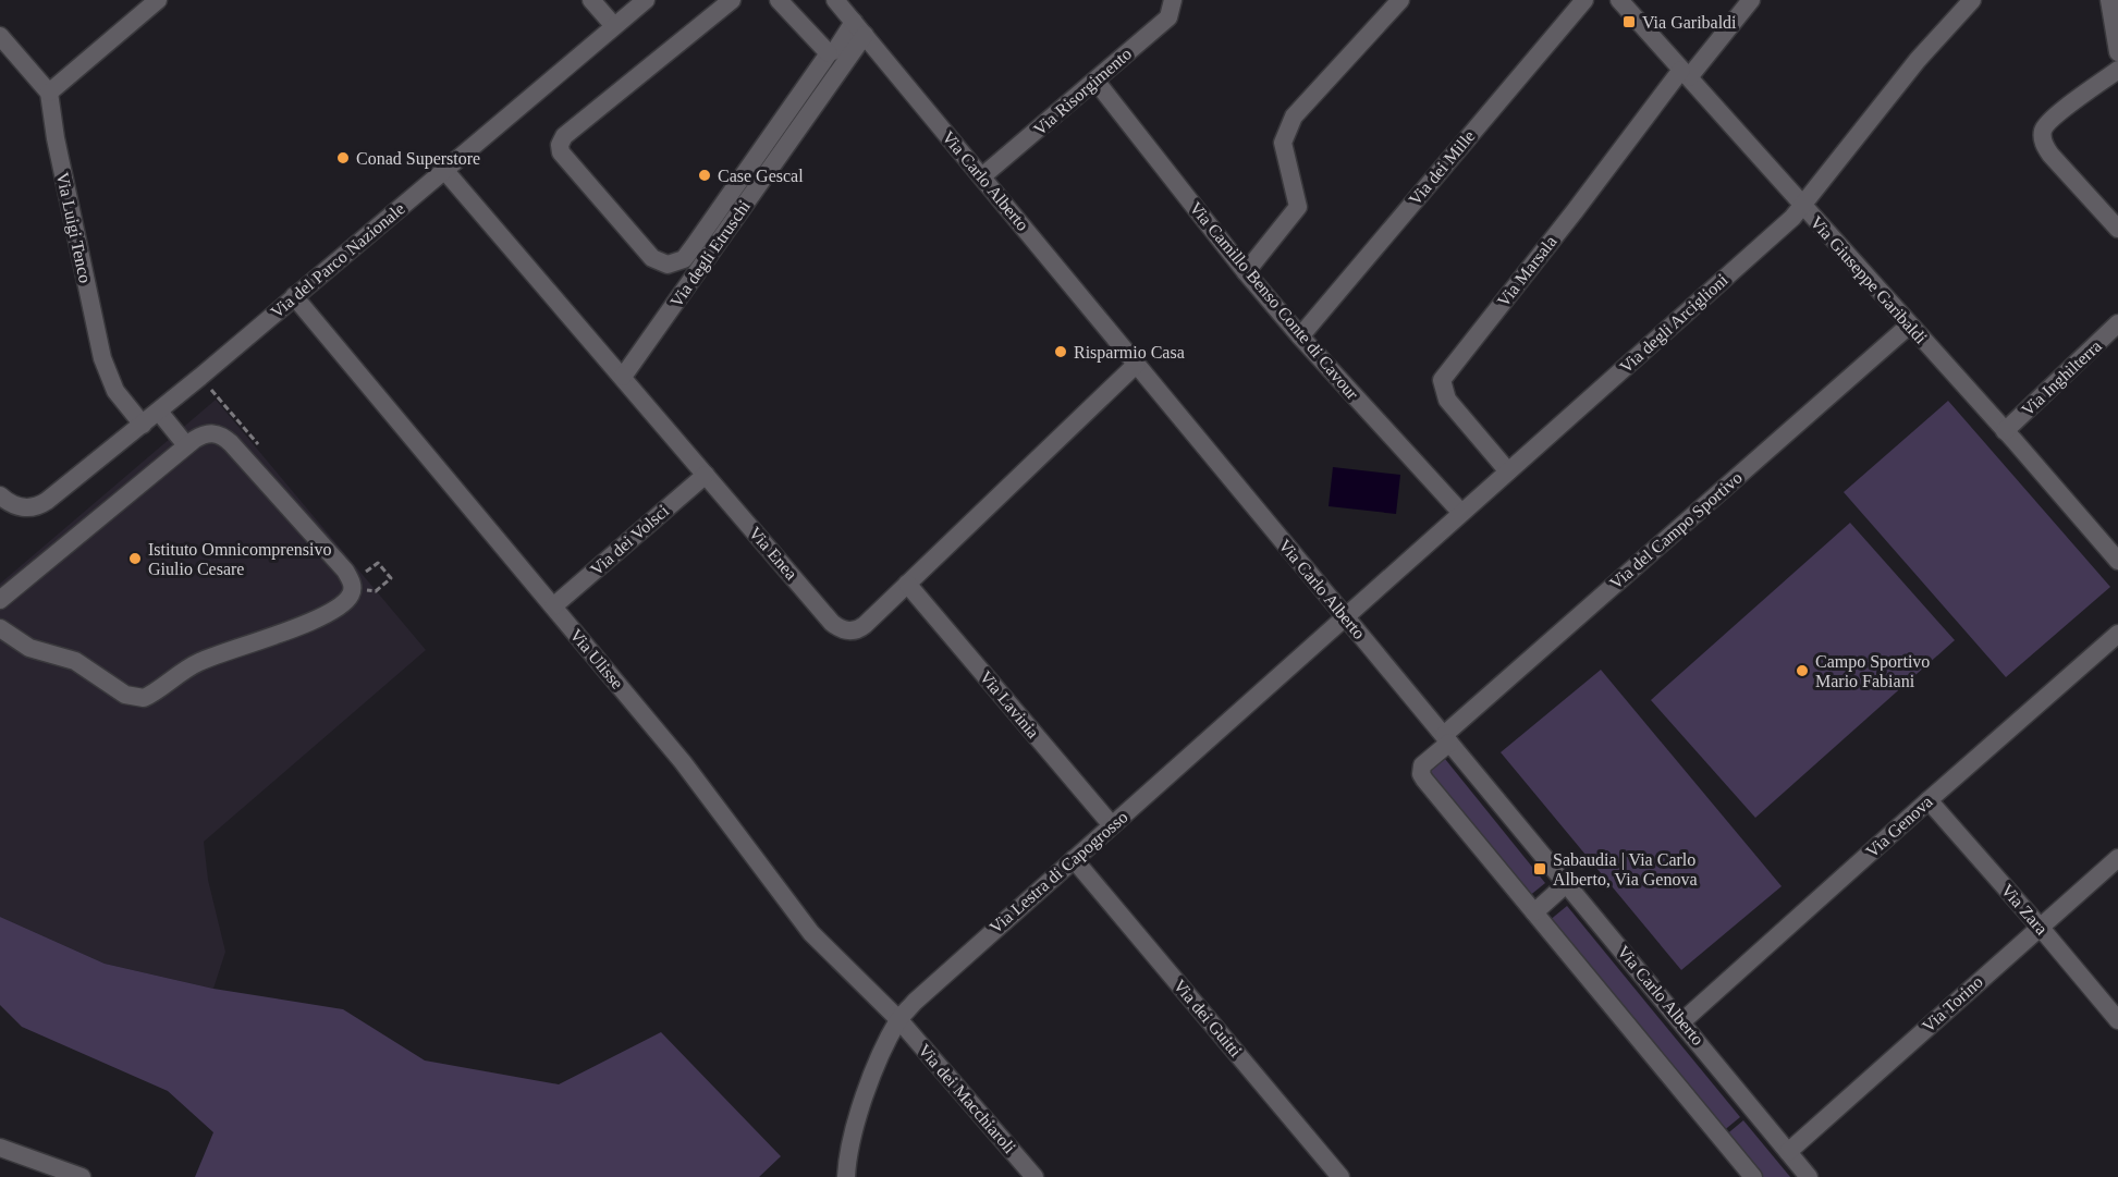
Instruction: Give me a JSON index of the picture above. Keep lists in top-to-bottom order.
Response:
{
  "streets": {
    "street": [
      "Via Risorgimento",
      "Via dei Mille",
      "Via Carlo Alberto",
      "Via Luigi Tenco",
      "Via degli Etruschi",
      "Via del Parco Nazionale",
      "Via Marsala",
      "Via Giuseppe Garibaldi",
      "Via Camillo Benso Conte di Cavour",
      "Via degli Arciglioni",
      "Via Inghilterra",
      "Via del Campo Sportivo",
      "Via dei Volsci",
      "Via Enea",
      "Via Ulisse",
      "Via Lavinia",
      "Via Genova",
      "Via Lestra di Capogrosso",
      "Via Zara",
      "Via Torino",
      "Via dei Guitti",
      "Via dei Macchiaroli"
    ]
  },
  "crossings": [
    ["Via Risorgimento", "Via Carlo Alberto"],
    ["Via Risorgimento", "Via Camillo Benso Conte di Cavour"],
    ["Via dei Mille", "Via Camillo Benso Conte di Cavour"],
    ["Via Carlo Alberto", "Via degli Etruschi"],
    ["Via Carlo Alberto", "Via degli Arciglioni"],
    ["Via Carlo Alberto", "Via del Campo Sportivo"],
    ["Via Carlo Alberto", "Via Enea"],
    ["Via Carlo Alberto", "Via Genova"],
    ["Via Carlo Alberto", "Via Lestra di Capogrosso"],
    ["Via Carlo Alberto", "Via Torino"],
    ["Via Luigi Tenco", "Via del Parco Nazionale"],
    ["Via degli Etruschi", "Via Enea"],
    ["Via del Parco Nazionale", "Via Enea"],
    ["Via del Parco Nazionale", "Via Ulisse"],
    ["Via Marsala", "Via Giuseppe Garibaldi"],
    ["Via Marsala", "Via degli Arciglioni"],
    ["Via Giuseppe Garibaldi", "Via degli Arciglioni"],
    ["Via Giuseppe Garibaldi", "Via Inghilterra"],
    ["Via Giuseppe Garibaldi", "Via del Campo Sportivo"],
    ["Via Camillo Benso Conte di Cavour", "Via degli Arciglioni"],
    ["Via degli Arciglioni", "Via Lestra di Capogrosso"],
    ["Via dei Volsci", "Via Enea"],
    ["Via dei Volsci", "Via Ulisse"],
    ["Via Enea", "Via Lavinia"],
    ["Via Ulisse", "Via Lestra di Capogrosso"],
    ["Via Ulisse", "Via dei Macchiaroli"],
    ["Via Lavinia", "Via Lestra di Capogrosso"],
    ["Via Genova", "Via Zara"],
    ["Via Lestra di Capogrosso", "Via dei Guitti"],
    ["Via Lestra di Capogrosso", "Via dei Macchiaroli"],
    ["Via Zara", "Via Torino"]
  ],
  "places": {
    "transit": ["Via Garibaldi", "Sabaudia | Via Carlo Alberto, Via Genova"],
    "other": [
      "Conad Superstore",
      "Case Gescal",
      "Risparmio Casa",
      "Istituto Omnicomprensivo Giulio Cesare",
      "Campo Sportivo Mario Fabiani"
    ]
  }
}
